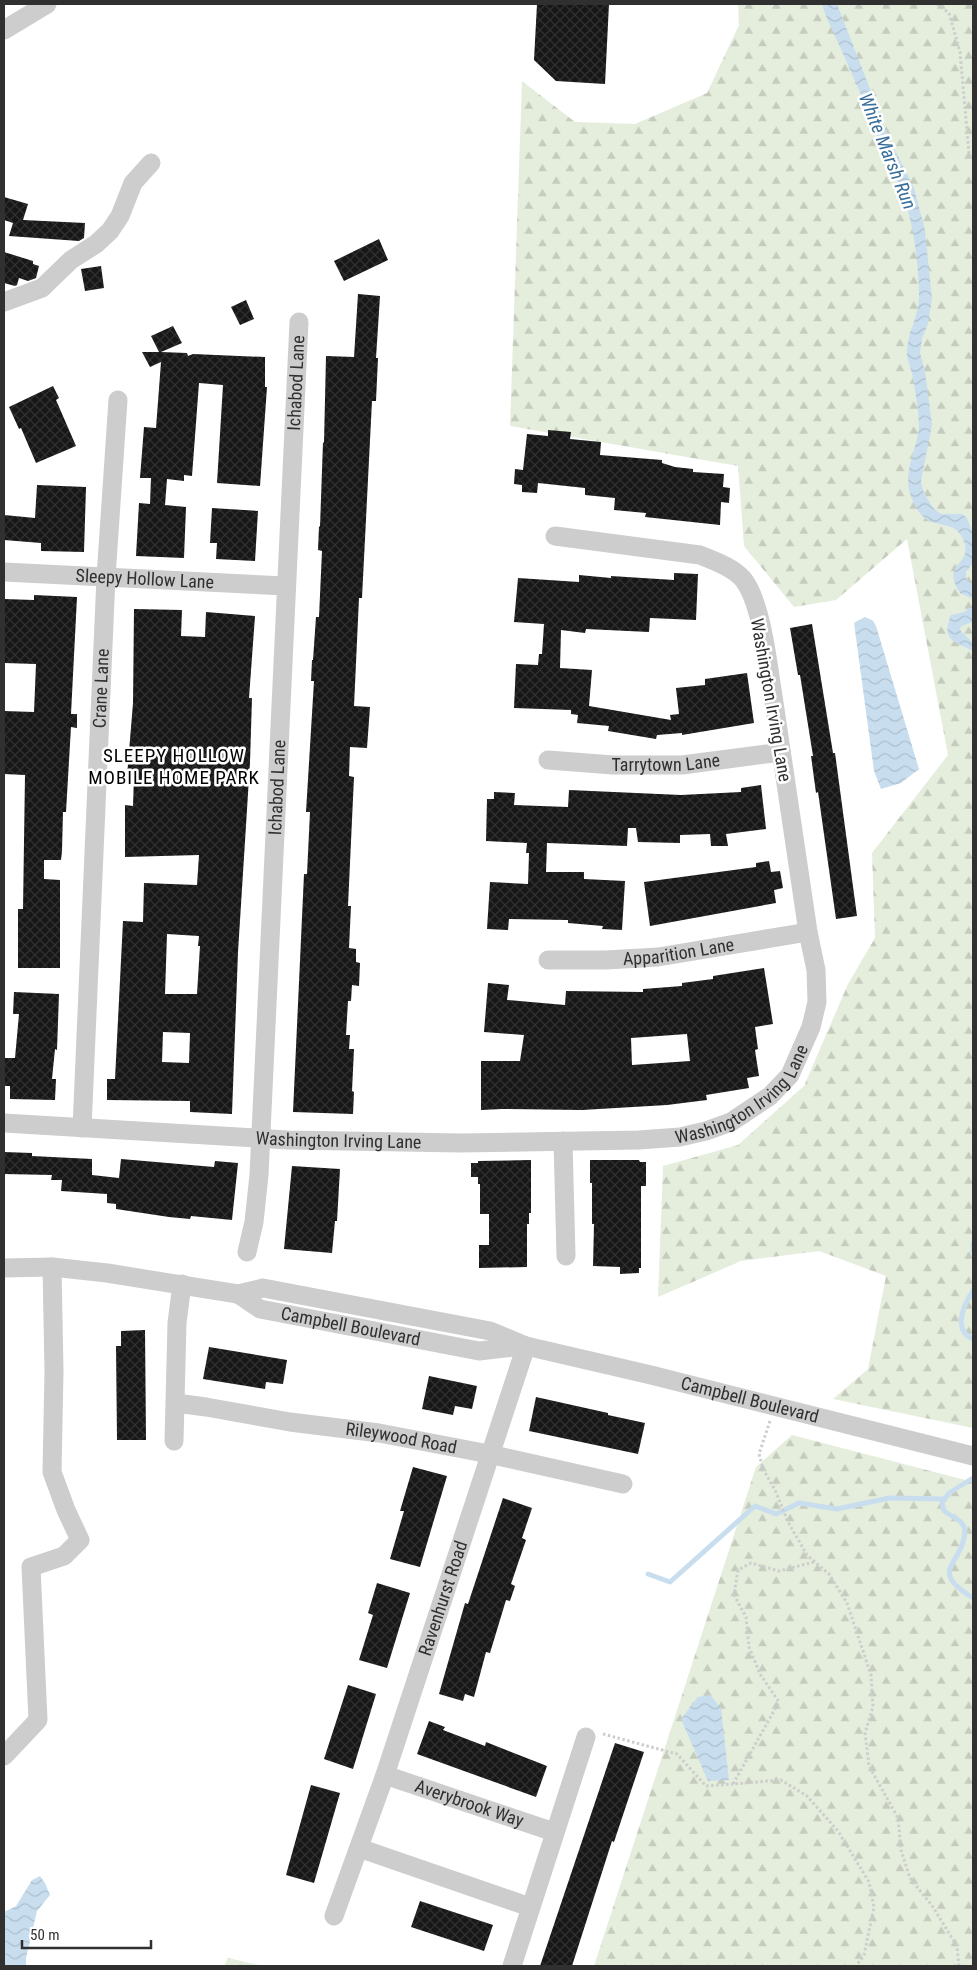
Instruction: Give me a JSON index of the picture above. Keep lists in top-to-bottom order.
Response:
{
  "streets": {
    "street": [
      "Ichabod Lane",
      "Sleepy Hollow Lane",
      "Crane Lane",
      "Washington Irving Lane",
      "Tarrytown Lane",
      "Apparition Lane",
      "Campbell Boulevard",
      "Rileywood Road",
      "Ravenhurst Road",
      "Averybrook Way"
    ]
  },
  "crossings": [
    ["Ichabod Lane", "Sleepy Hollow Lane"],
    ["Ichabod Lane", "Washington Irving Lane"],
    ["Sleepy Hollow Lane", "Crane Lane"],
    ["Crane Lane", "Washington Irving Lane"],
    ["Washington Irving Lane", "Tarrytown Lane"],
    ["Washington Irving Lane", "Apparition Lane"],
    ["Campbell Boulevard", "Ravenhurst Road"],
    ["Rileywood Road", "Ravenhurst Road"],
    ["Ravenhurst Road", "Averybrook Way"]
  ],
  "districts": ["SLEEPY HOLLOW MOBILE HOME PARK"],
  "water": ["White Marsh Run"],
  "scale_bar": "50 m"
}
